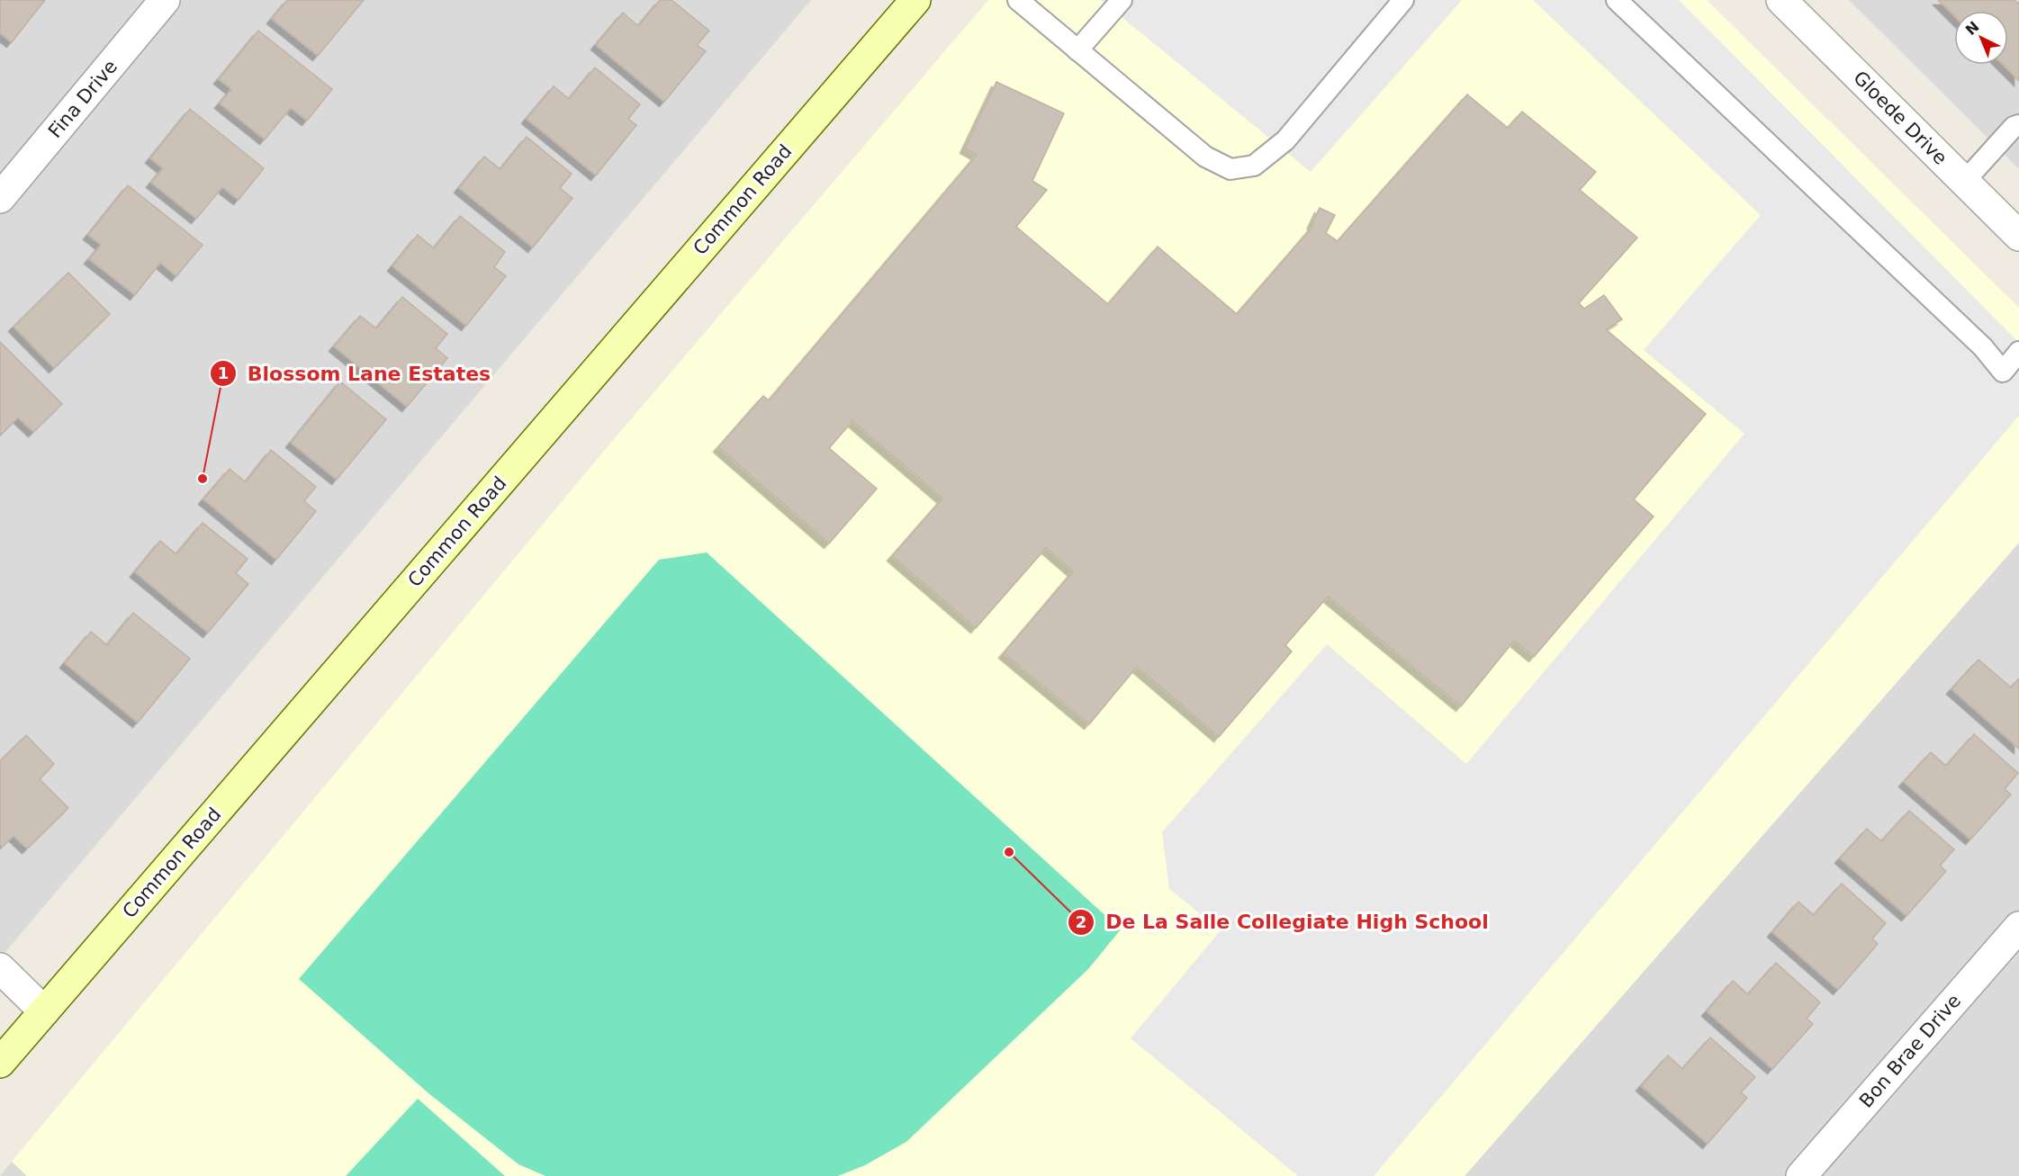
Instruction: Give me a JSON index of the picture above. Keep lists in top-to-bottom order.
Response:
{
  "streets": {
    "street": [
      "Fina Drive",
      "Gloede Drive",
      "Common Road",
      "Bon Brae Drive"
    ]
  },
  "places": ["Blossom Lane Estates", "De La Salle Collegiate High School"],
  "north": "top left"
}
